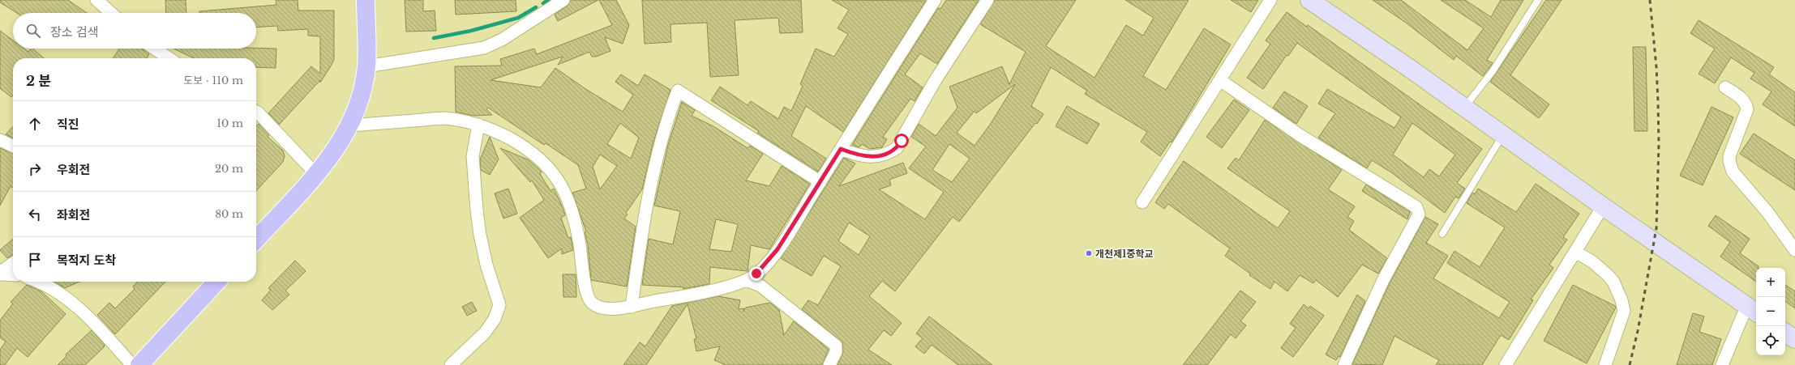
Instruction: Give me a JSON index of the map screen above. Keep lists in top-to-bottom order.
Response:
{
  "places": ["개천제1중학교"],
  "page": {
    "search": "장소 검색",
    "heading": ["2 분", "도보 · 110 m"],
    "list": [
      ["직진", "10 m"],
      ["우회전", "20 m"],
      ["좌회전", "80 m"],
      "목적지 도착"
    ],
    "map_buttons": ["+", "−"]
  }
}
